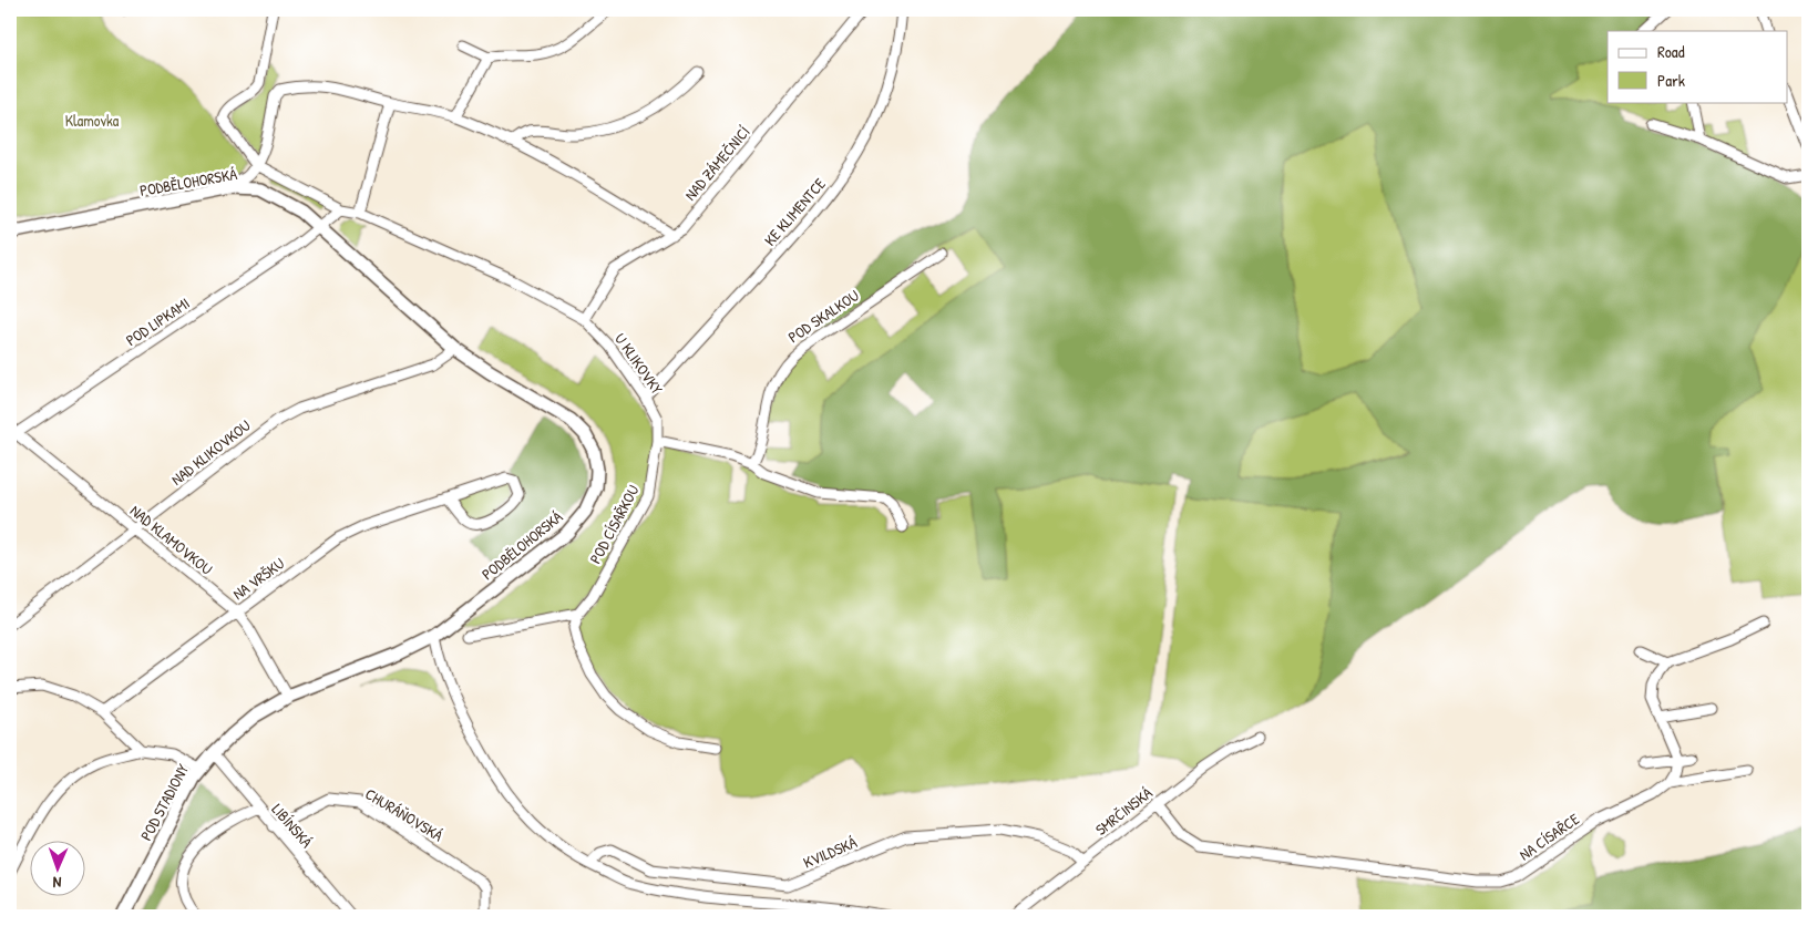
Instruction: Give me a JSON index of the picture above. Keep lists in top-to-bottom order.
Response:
{
  "streets": {
    "main road": ["PODBĚLOHORSKÁ", "POD STADIONY"],
    "street": [
      "NAD ZÁMEČNICÍ",
      "KE KLIMENTCE",
      "POD SKALKOU",
      "POD LIPKAMI",
      "U KLIKOVKY",
      "NAD KLIKOVKOU",
      "POD CÍSAŘKOU",
      "NAD KLAMOVKOU",
      "NA VRŠKU",
      "SMRČINSKÁ",
      "CHURÁŇOVSKÁ",
      "LIBÍNSKÁ",
      "NA CÍSAŘCE",
      "KVILDSKÁ"
    ]
  },
  "crossings": [
    ["NAD ZÁMEČNICÍ", "U KLIKOVKY"],
    ["PODBĚLOHORSKÁ", "POD LIPKAMI"],
    ["PODBĚLOHORSKÁ", "NAD KLIKOVKOU"],
    ["PODBĚLOHORSKÁ", "POD STADIONY"],
    ["KE KLIMENTCE", "U KLIKOVKY"],
    ["POD LIPKAMI", "U KLIKOVKY"],
    ["POD LIPKAMI", "NAD KLAMOVKOU"],
    ["U KLIKOVKY", "POD CÍSAŘKOU"],
    ["NAD KLIKOVKOU", "NAD KLAMOVKOU"],
    ["NAD KLAMOVKOU", "NA VRŠKU"],
    ["NAD KLAMOVKOU", "POD STADIONY"],
    ["POD STADIONY", "LIBÍNSKÁ"],
    ["SMRČINSKÁ", "NA CÍSAŘCE"],
    ["SMRČINSKÁ", "KVILDSKÁ"],
    ["CHURÁŇOVSKÁ", "LIBÍNSKÁ"]
  ],
  "parks": ["Klamovka"],
  "legend": ["Road", "Park"],
  "north": "bottom"
}
